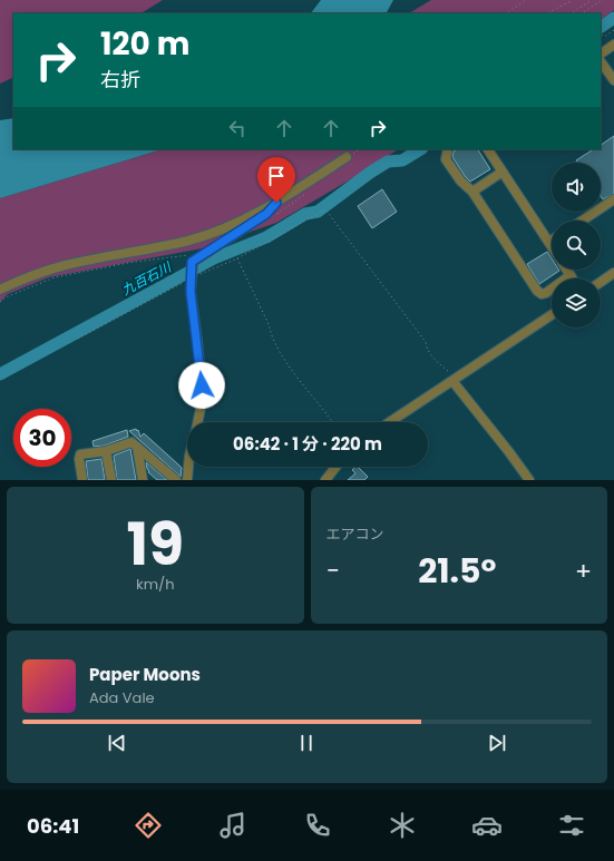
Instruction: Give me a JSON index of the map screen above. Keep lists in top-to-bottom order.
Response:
{
  "water": ["九百石川"],
  "page": {
    "turn": ["120 m", "右折"],
    "limit": "30",
    "trip": "06:42 · 1 分 · 220 m",
    "tile": [
      ["19", "km/h"],
      "エアコン"
    ],
    "heat": ["−", "21.5°", "+"],
    "song": ["Paper Moons", "Ada Vale"],
    "tabs": "06:41"
  }
}
